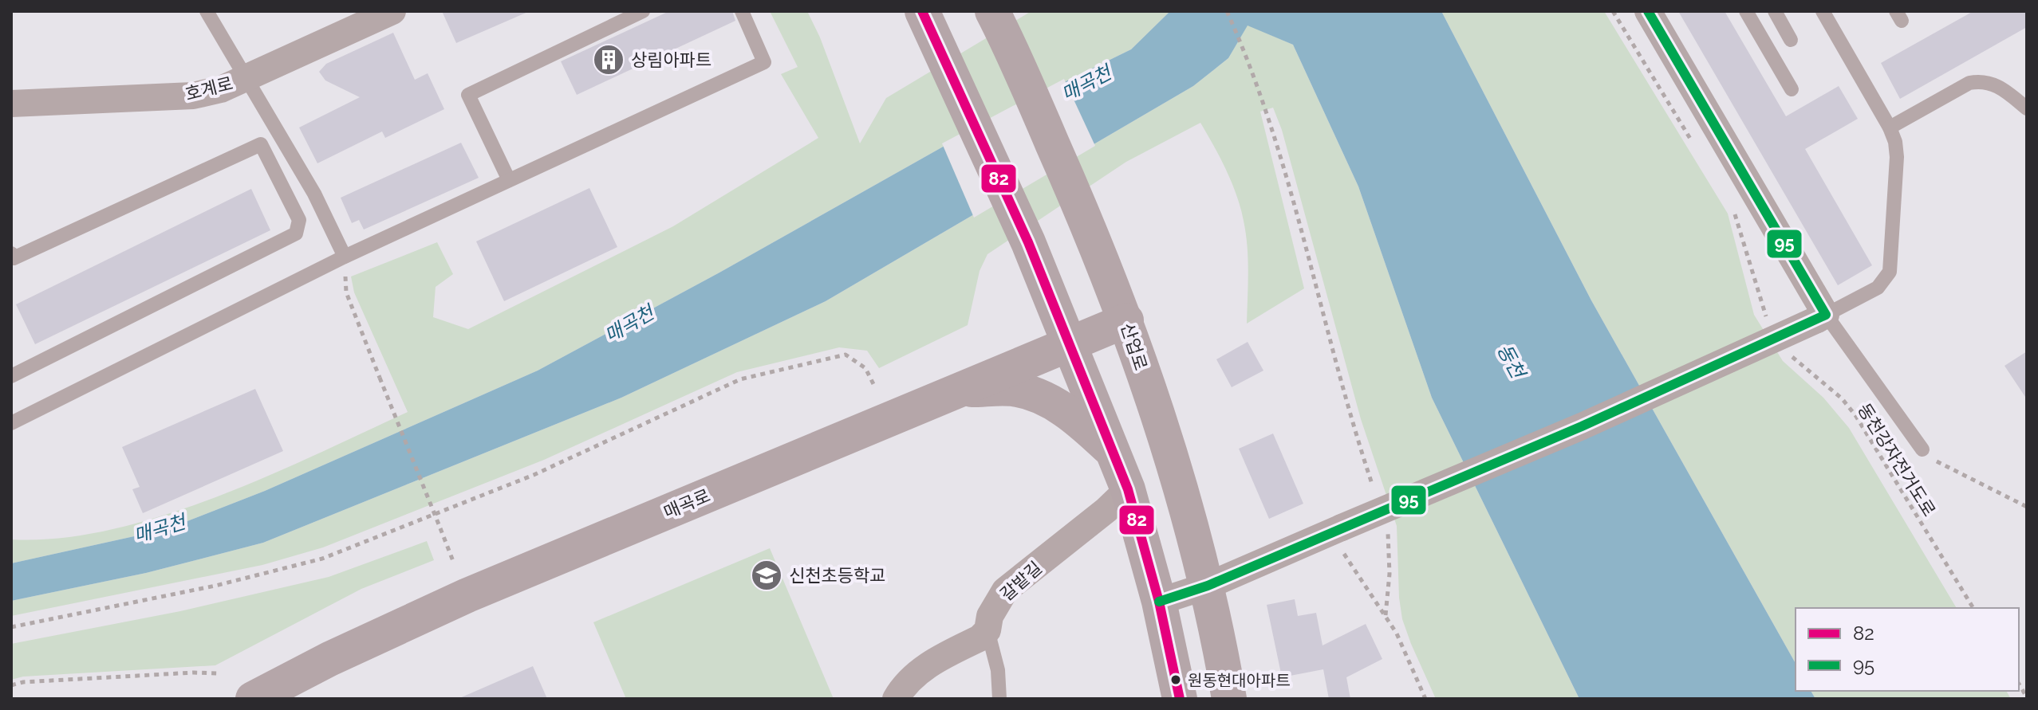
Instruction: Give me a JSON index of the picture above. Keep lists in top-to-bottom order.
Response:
{
  "streets": {
    "main road": ["산업로", "매곡로"],
    "street": ["호계로", "갈밭길"],
    "path": ["동천강자전거도로"]
  },
  "crossings": [
    ["산업로", "매곡로"]
  ],
  "water": ["매곡천", "동천"],
  "places": {
    "building": ["상림아파트"],
    "school or university": ["신천초등학교"],
    "other": ["원동현대아파트"]
  },
  "lines": ["transit line 82", "transit line 95"],
  "legend": ["82", "95"]
}
